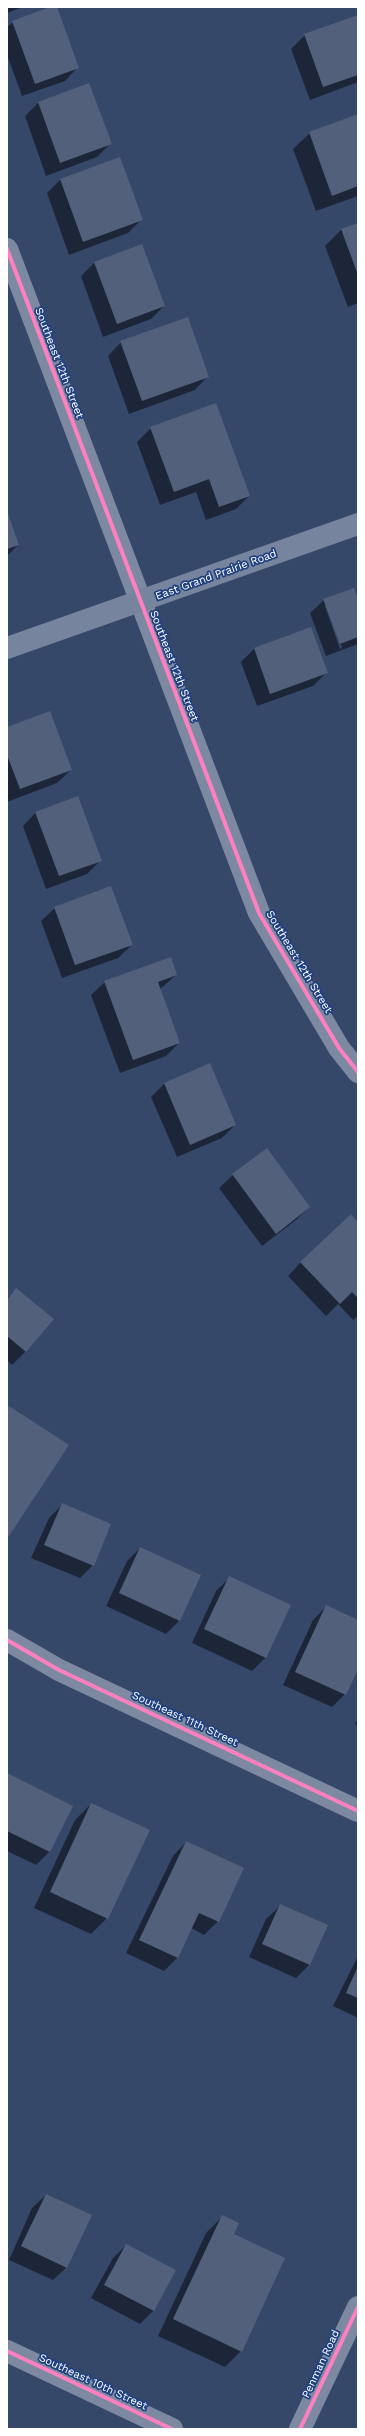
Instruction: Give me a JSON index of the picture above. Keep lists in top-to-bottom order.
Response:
{
  "streets": {
    "street": [
      "Southeast 12th Street",
      "East Grand Prairie Road",
      "Southeast 11th Street",
      "Penman Road",
      "Southeast 10th Street"
    ]
  },
  "crossings": [
    ["Southeast 12th Street", "East Grand Prairie Road"]
  ]
}
